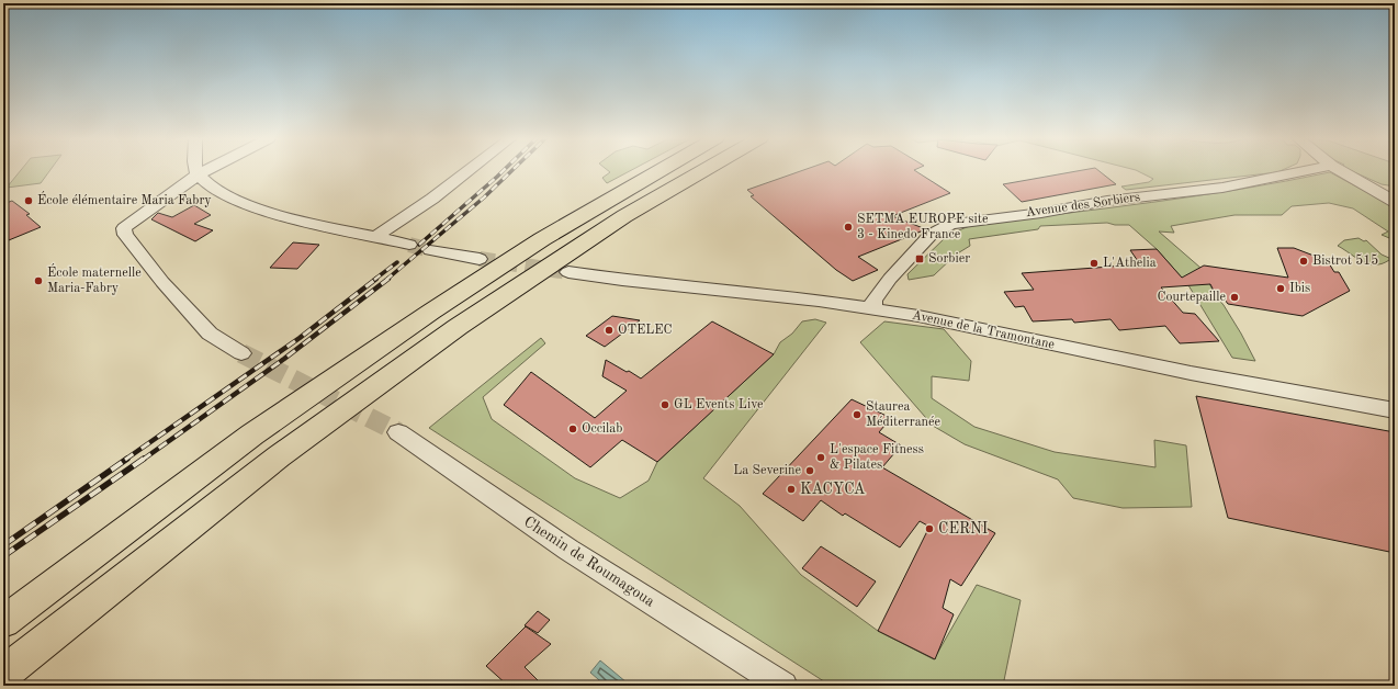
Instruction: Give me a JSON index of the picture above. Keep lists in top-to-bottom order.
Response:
{
  "streets": {
    "street": ["Avenue des Sorbiers", "Avenue de la Tramontane", "Chemin de Roumagoua"]
  },
  "crossings": [
    ["Avenue des Sorbiers", "Avenue de la Tramontane"]
  ],
  "places": {
    "other": [
      "École élémentaire Maria Fabry",
      "SETMA EUROPE site 3 - Kinedo France",
      "Bistrot 515",
      "L'Athelia",
      "École maternelle Maria-Fabry",
      "Ibis",
      "Courtepaille",
      "OTELEC",
      "GL Events Live",
      "Staurea Méditerranée",
      "Occilab",
      "L'espace Fitness & Pilates",
      "La Severine",
      "KACYCA",
      "CERNI"
    ],
    "transit": ["Sorbier"]
  }
}
